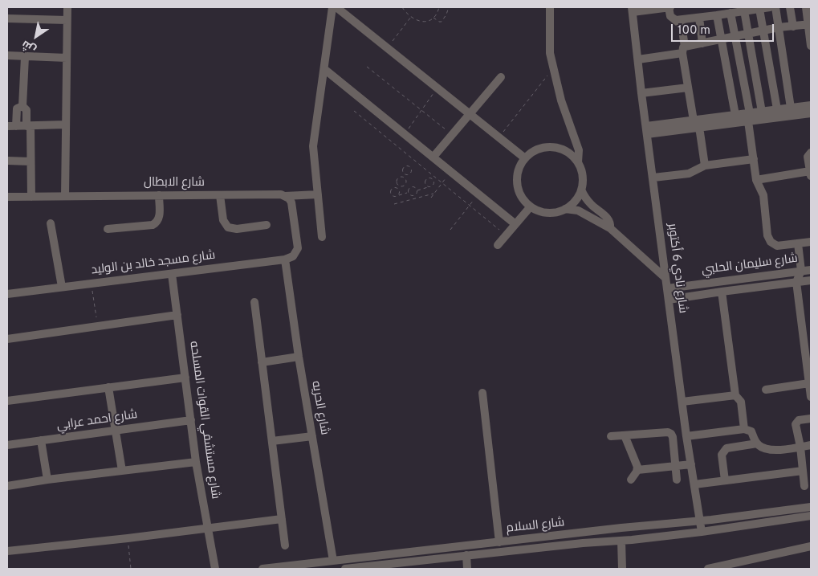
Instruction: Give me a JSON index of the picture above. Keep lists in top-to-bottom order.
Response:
{
  "streets": {
    "street": [
      "شارع الابطال",
      "شارع مسجد خالد بن الوليد",
      "شارع سليمان الحلبي",
      "شارع نادي 6 أكتوبر",
      "شارع الحريه",
      "شارع مستشفي القوات المسلحه",
      "شارع احمد عرابي",
      "شارع السلام"
    ]
  },
  "crossings": [
    ["شارع مسجد خالد بن الوليد", "شارع الحريه"],
    ["شارع مسجد خالد بن الوليد", "شارع مستشفي القوات المسلحه"],
    ["شارع سليمان الحلبي", "شارع نادي 6 أكتوبر"],
    ["شارع نادي 6 أكتوبر", "شارع السلام"],
    ["شارع الحريه", "شارع السلام"],
    ["شارع مستشفي القوات المسلحه", "شارع احمد عرابي"]
  ],
  "scale_bar": "100 m",
  "north": "bottom left"
}
